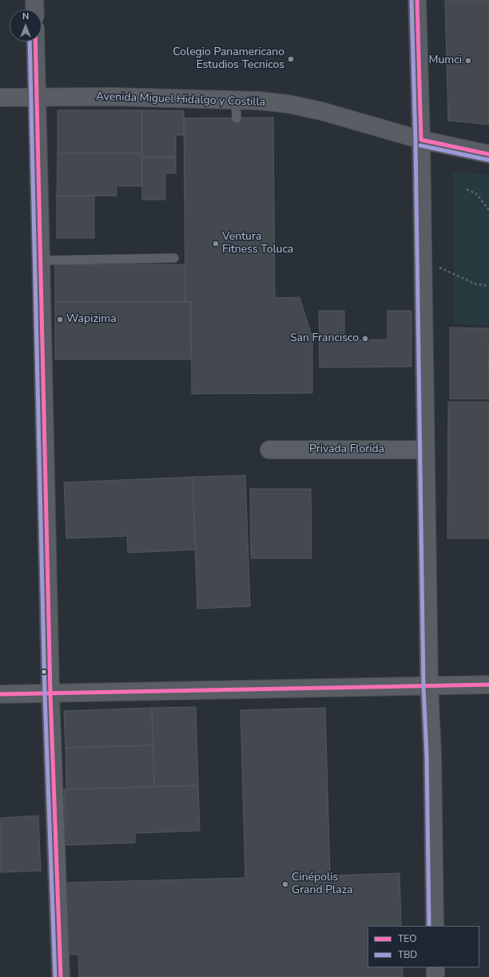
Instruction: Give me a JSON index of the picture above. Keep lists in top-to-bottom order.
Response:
{
  "streets": {
    "main road": ["Avenida Miguel Hidalgo y Costilla"],
    "street": ["Privada Florida"]
  },
  "places": [
    "Colegio Panamericano Estudios Tecnicos",
    "Mumci",
    "Ventura Fitness Toluca",
    "Wapizima",
    "San Francisco",
    "Cinépolis Grand Plaza"
  ],
  "lines": ["transit line TEO", "transit line TBD"],
  "legend": ["TEO", "TBD"],
  "north": "top"
}
